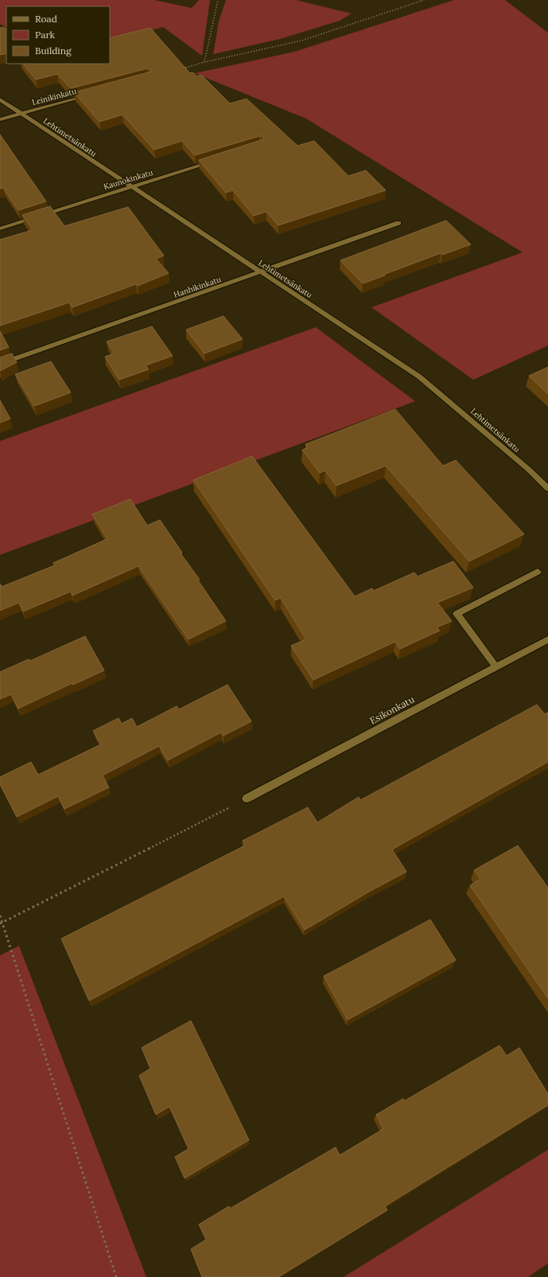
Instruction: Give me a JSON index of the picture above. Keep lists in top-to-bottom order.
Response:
{
  "streets": {
    "street": [
      "Leinikinkatu",
      "Lehtimetsänkatu",
      "Kaunokinkatu",
      "Hanhikinkatu",
      "Esikonkatu"
    ]
  },
  "crossings": [
    ["Leinikinkatu", "Lehtimetsänkatu"],
    ["Lehtimetsänkatu", "Kaunokinkatu"],
    ["Lehtimetsänkatu", "Hanhikinkatu"]
  ],
  "legend": ["Road", "Park", "Building"]
}
